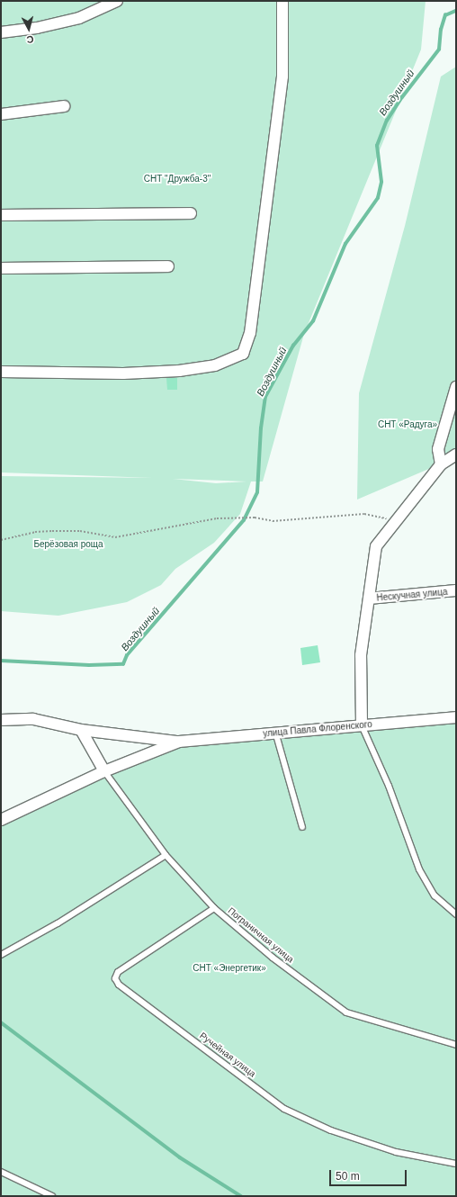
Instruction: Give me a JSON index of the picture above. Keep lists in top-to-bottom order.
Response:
{
  "streets": {
    "street": ["Нескучная улица", "улица Павла Флоренского"],
    "lane": ["Пограничная улица", "Ручейная улица"]
  },
  "crossings": [
    ["улица Павла Флоренского", "Пограничная улица"],
    ["Пограничная улица", "Ручейная улица"]
  ],
  "water": ["Воздушный"],
  "parks": [
    "СНТ \"Дружба-3\"",
    "СНТ «Радуга»",
    "Берёзовая роща",
    "СНТ «Энергетик»"
  ],
  "scale_bar": "50 m",
  "north": "bottom"
}
